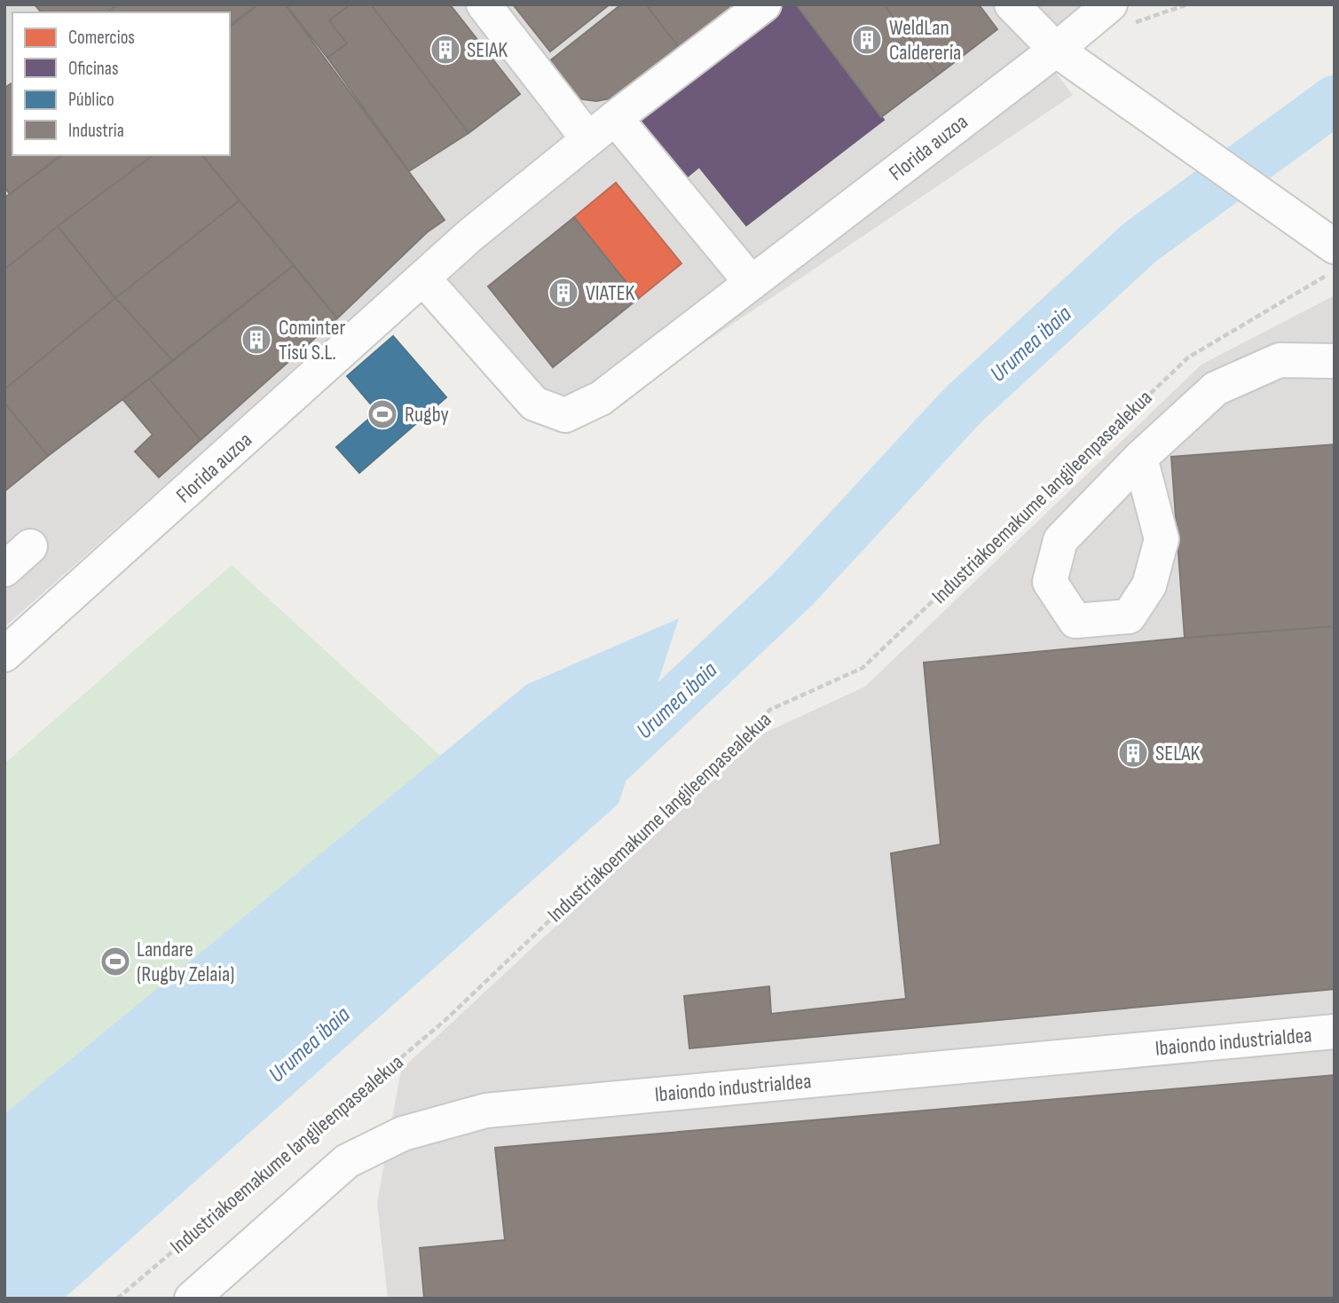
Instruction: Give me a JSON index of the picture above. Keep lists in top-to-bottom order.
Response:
{
  "streets": {
    "street": ["Florida auzoa", "Ibaiondo industrialdea"],
    "path": ["Industriakoemakume langileenpasealekua"]
  },
  "water": ["Urumea ibaia"],
  "places": {
    "building": [
      "WeldLan Calderería",
      "SEIAK",
      "VIATEK",
      "Cominter Tisú S.L.",
      "SELAK"
    ],
    "sports": ["Rugby", "Landare (Rugby Zelaia)"]
  },
  "legend": [
    "Comercios",
    "Oficinas",
    "Público",
    "Industria"
  ]
}
